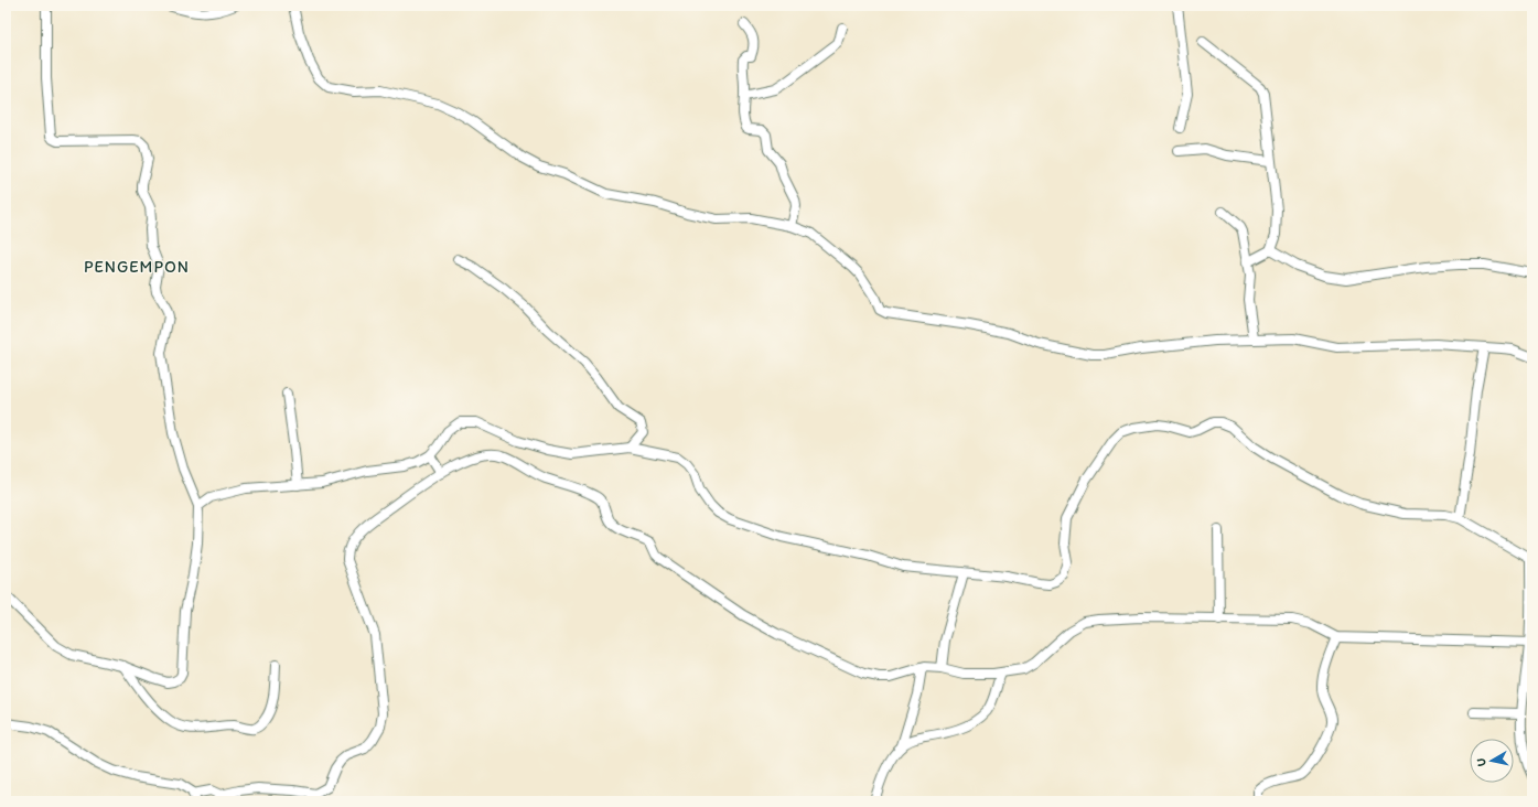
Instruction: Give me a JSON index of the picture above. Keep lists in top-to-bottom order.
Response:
{
  "districts": ["PENGEMPON"],
  "north": "left"
}
